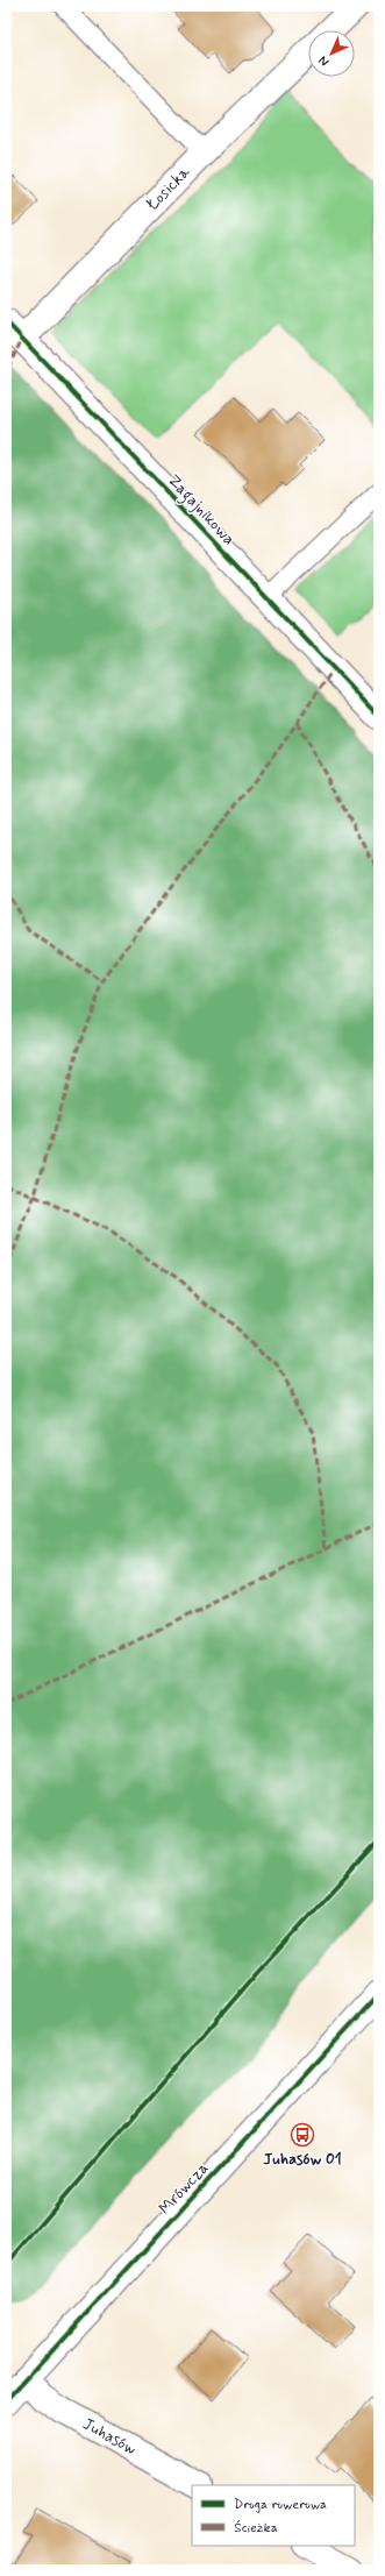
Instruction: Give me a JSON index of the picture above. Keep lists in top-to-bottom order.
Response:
{
  "streets": {
    "street": [
      "Łosicka",
      "Zagajnikowa",
      "Mrówcza",
      "Juhasów"
    ]
  },
  "crossings": [
    ["Łosicka", "Zagajnikowa"],
    ["Mrówcza", "Juhasów"]
  ],
  "places": {
    "bus stop": ["Juhasów 01"]
  },
  "legend": ["Droga rowerowa", "Ścieżka"],
  "north": "bottom left"
}
